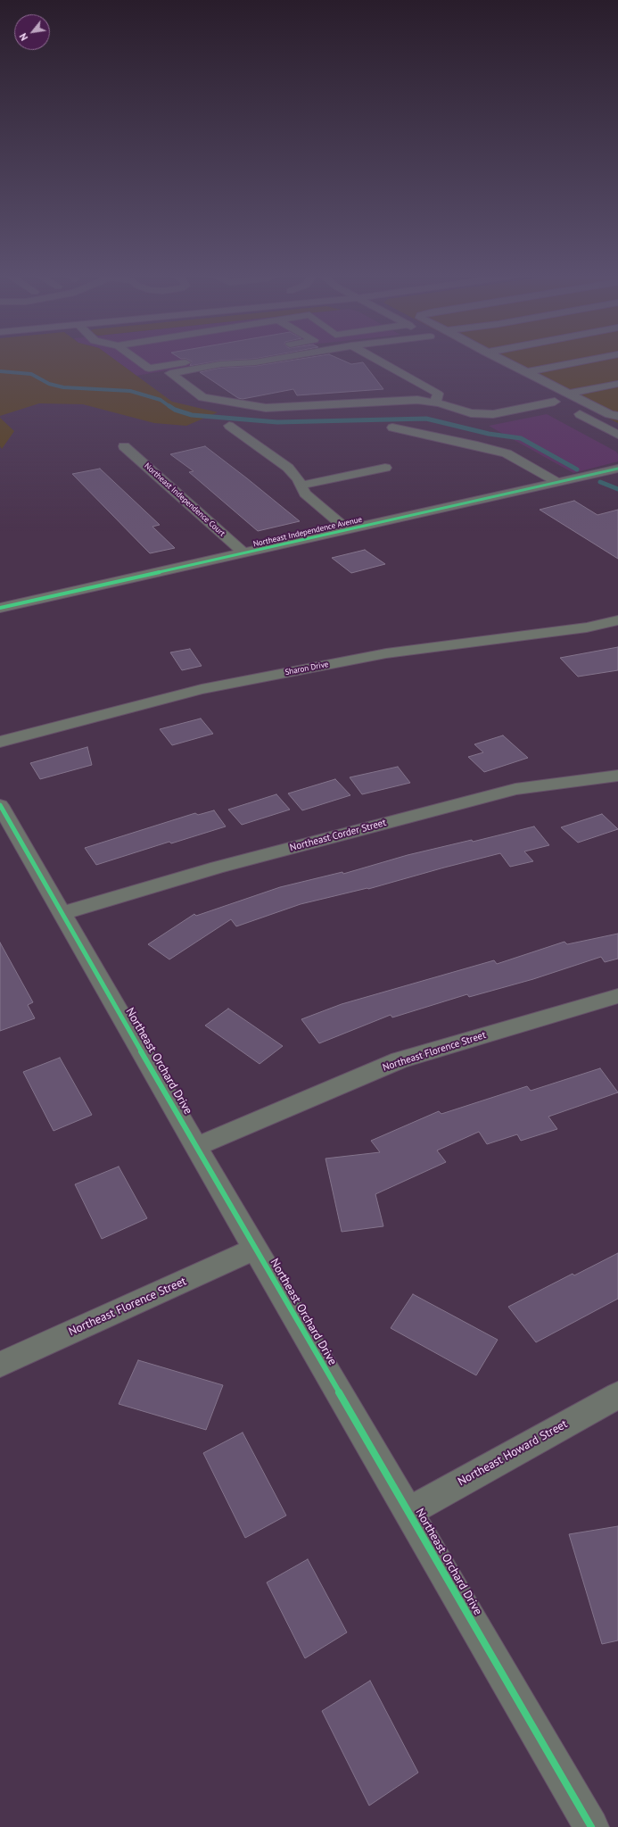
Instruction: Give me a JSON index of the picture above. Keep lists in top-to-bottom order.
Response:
{
  "streets": {
    "street": [
      "Northeast Independence Court",
      "Northeast Independence Avenue",
      "Sharon Drive",
      "Northeast Corder Street",
      "Northeast Florence Street",
      "Northeast Orchard Drive",
      "Northeast Howard Street"
    ]
  },
  "crossings": [
    ["Northeast Independence Court", "Northeast Independence Avenue"],
    ["Northeast Corder Street", "Northeast Orchard Drive"],
    ["Northeast Florence Street", "Northeast Orchard Drive"],
    ["Northeast Orchard Drive", "Northeast Howard Street"]
  ],
  "north": "bottom left"
}
